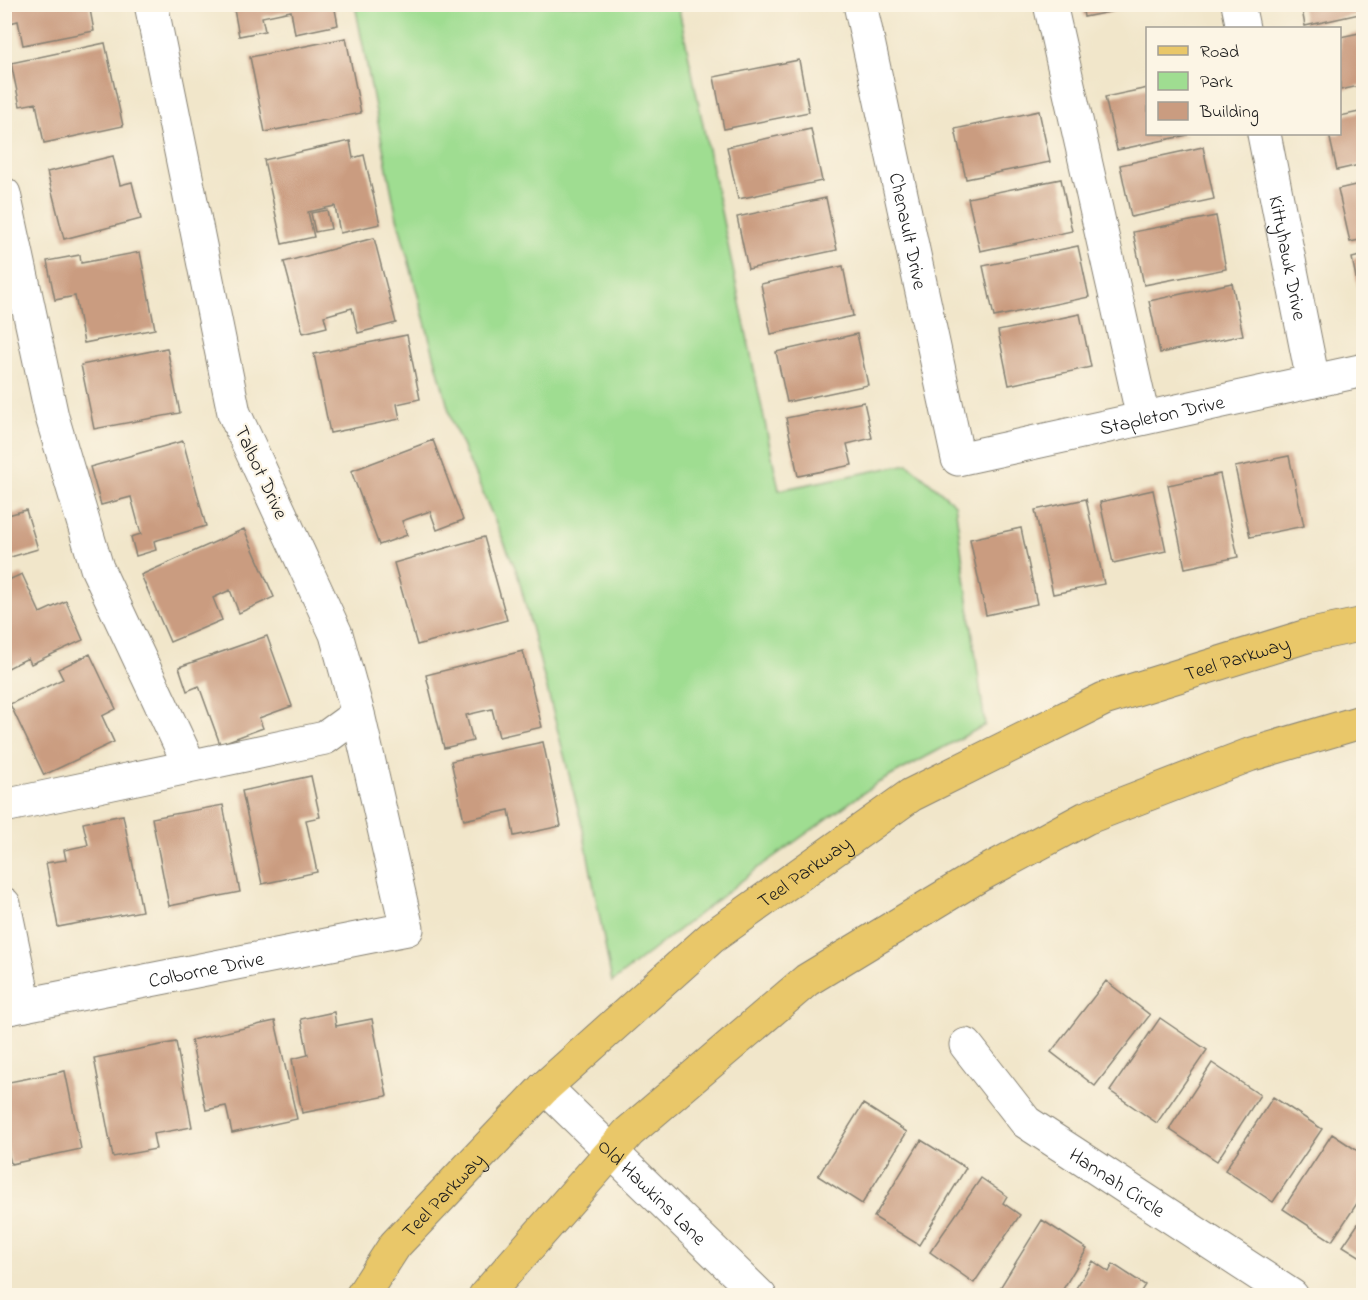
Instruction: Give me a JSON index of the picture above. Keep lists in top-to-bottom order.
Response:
{
  "streets": {
    "main road": ["Teel Parkway"],
    "street": [
      "Chenault Drive",
      "Kittyhawk Drive",
      "Stapleton Drive",
      "Talbot Drive",
      "Colborne Drive",
      "Hannah Circle",
      "Old Hawkins Lane"
    ]
  },
  "crossings": [
    ["Chenault Drive", "Stapleton Drive"],
    ["Kittyhawk Drive", "Stapleton Drive"],
    ["Talbot Drive", "Colborne Drive"],
    ["Teel Parkway", "Old Hawkins Lane"]
  ],
  "legend": ["Road", "Park", "Building"]
}
